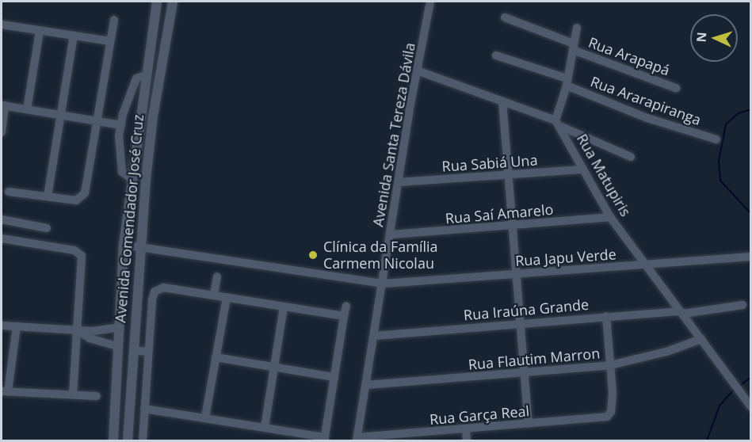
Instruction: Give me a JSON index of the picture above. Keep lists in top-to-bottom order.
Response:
{
  "streets": {
    "street": [
      "Rua Arapapá",
      "Rua Ararapiranga",
      "Avenida Santa Tereza Dávila",
      "Rua Sabiá Una",
      "Rua Matupiris",
      "Rua Saí Amarelo",
      "Avenida Comendador José Cruz",
      "Rua Japu Verde",
      "Rua Iraúna Grande",
      "Rua Flautim Marron",
      "Rua Garça Real"
    ]
  },
  "crossings": [
    ["Avenida Santa Tereza Dávila", "Rua Sabiá Una"],
    ["Avenida Santa Tereza Dávila", "Rua Saí Amarelo"],
    ["Avenida Santa Tereza Dávila", "Rua Japu Verde"],
    ["Avenida Santa Tereza Dávila", "Rua Iraúna Grande"],
    ["Avenida Santa Tereza Dávila", "Rua Flautim Marron"],
    ["Avenida Santa Tereza Dávila", "Rua Garça Real"],
    ["Rua Sabiá Una", "Rua Matupiris"],
    ["Rua Matupiris", "Rua Saí Amarelo"],
    ["Rua Matupiris", "Rua Japu Verde"],
    ["Rua Matupiris", "Rua Iraúna Grande"],
    ["Rua Matupiris", "Rua Flautim Marron"],
    ["Avenida Comendador José Cruz", "Rua Japu Verde"],
    ["Rua Flautim Marron", "Rua Garça Real"]
  ],
  "places": ["Clínica da Família Carmem Nicolau"],
  "north": "left"
}
